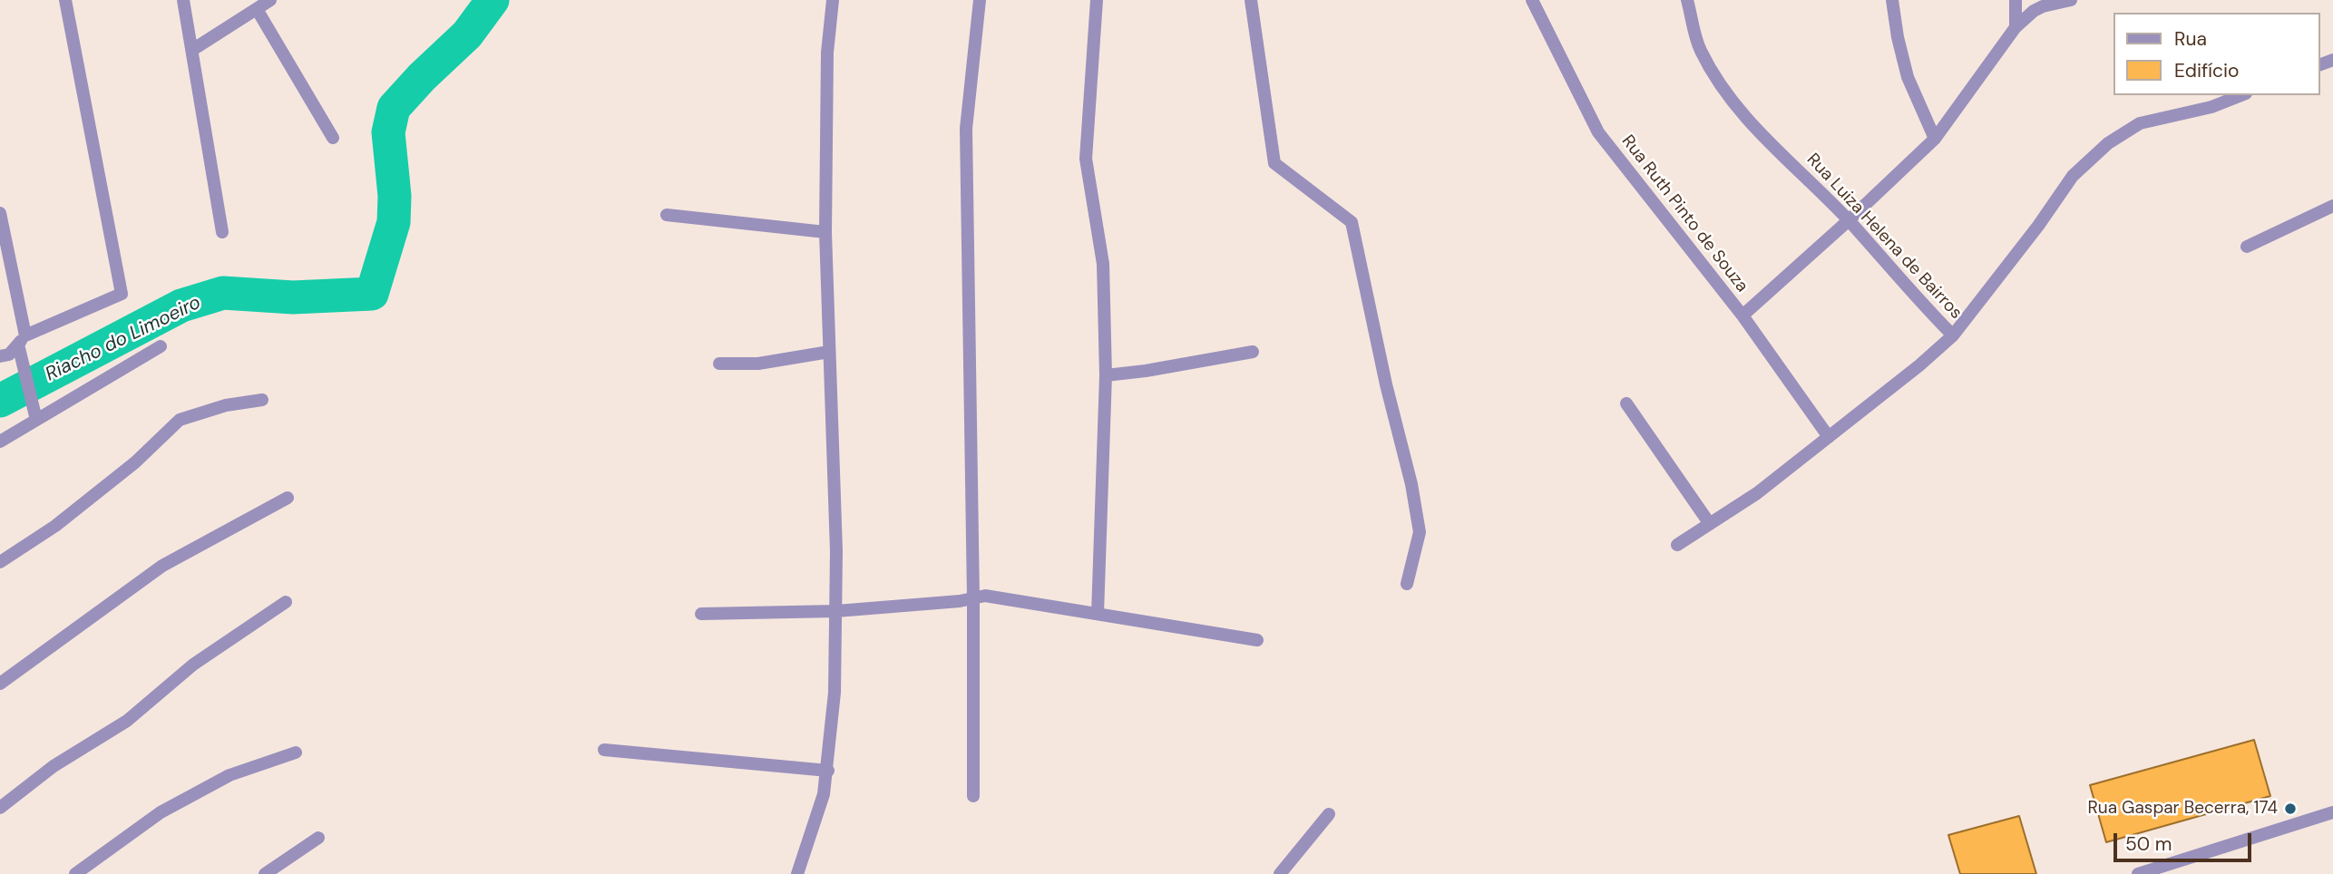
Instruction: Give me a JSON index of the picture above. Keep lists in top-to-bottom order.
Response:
{
  "streets": {
    "street": ["Rua Ruth Pinto de Souza", "Rua Luiza Helena de Bairros"]
  },
  "crossings": [
    ["Rua Ruth Pinto de Souza", "Rua Luiza Helena de Bairros"]
  ],
  "water": ["Riacho do Limoeiro"],
  "places": ["Rua Gaspar Becerra, 174"],
  "legend": ["Rua", "Edifício"],
  "scale_bar": "50 m"
}
